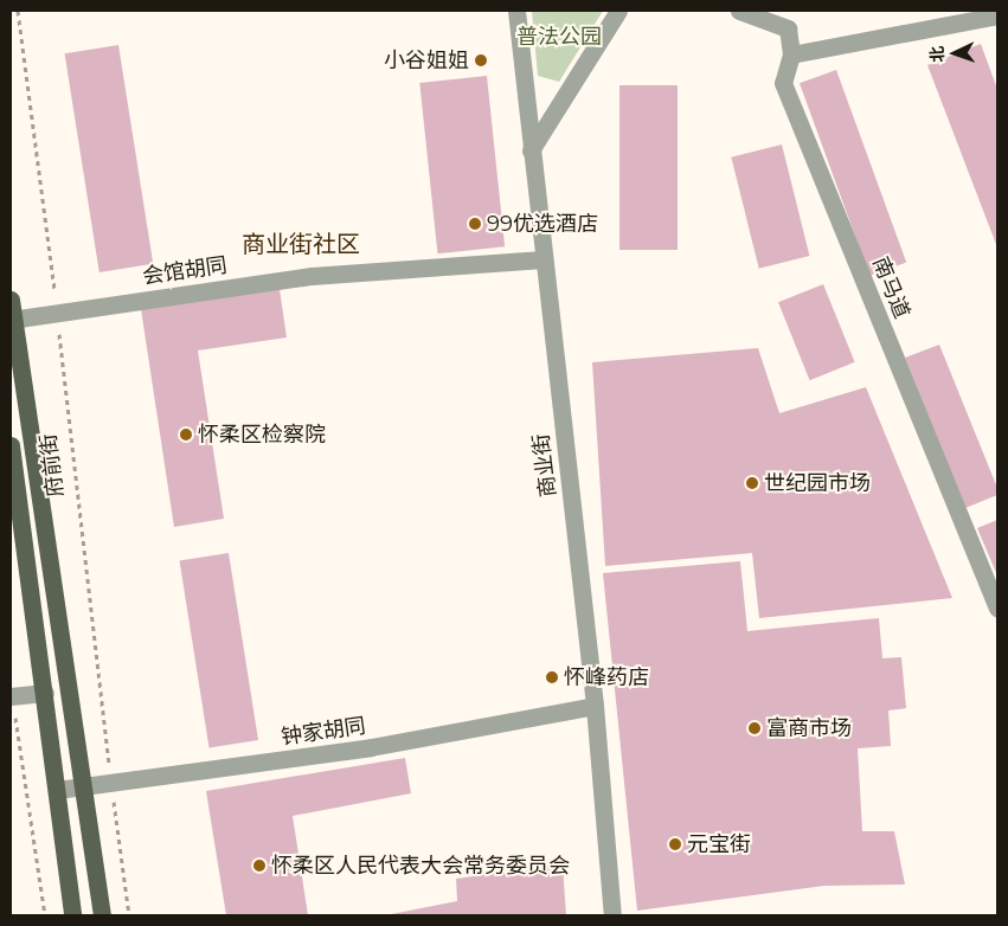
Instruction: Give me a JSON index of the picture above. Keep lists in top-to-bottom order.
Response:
{
  "streets": {
    "main road": ["府前街"],
    "street": [
      "会馆胡同",
      "南马道",
      "商业街",
      "钟家胡同"
    ]
  },
  "crossings": [
    ["会馆胡同", "府前街"],
    ["会馆胡同", "商业街"],
    ["府前街", "钟家胡同"],
    ["商业街", "钟家胡同"]
  ],
  "districts": ["商业街社区"],
  "parks": ["普法公园"],
  "places": [
    "小谷姐姐",
    "99优选酒店",
    "怀柔区检察院",
    "世纪园市场",
    "怀峰药店",
    "富商市场",
    "元宝街",
    "怀柔区人民代表大会常务委员会"
  ],
  "north": "left"
}
